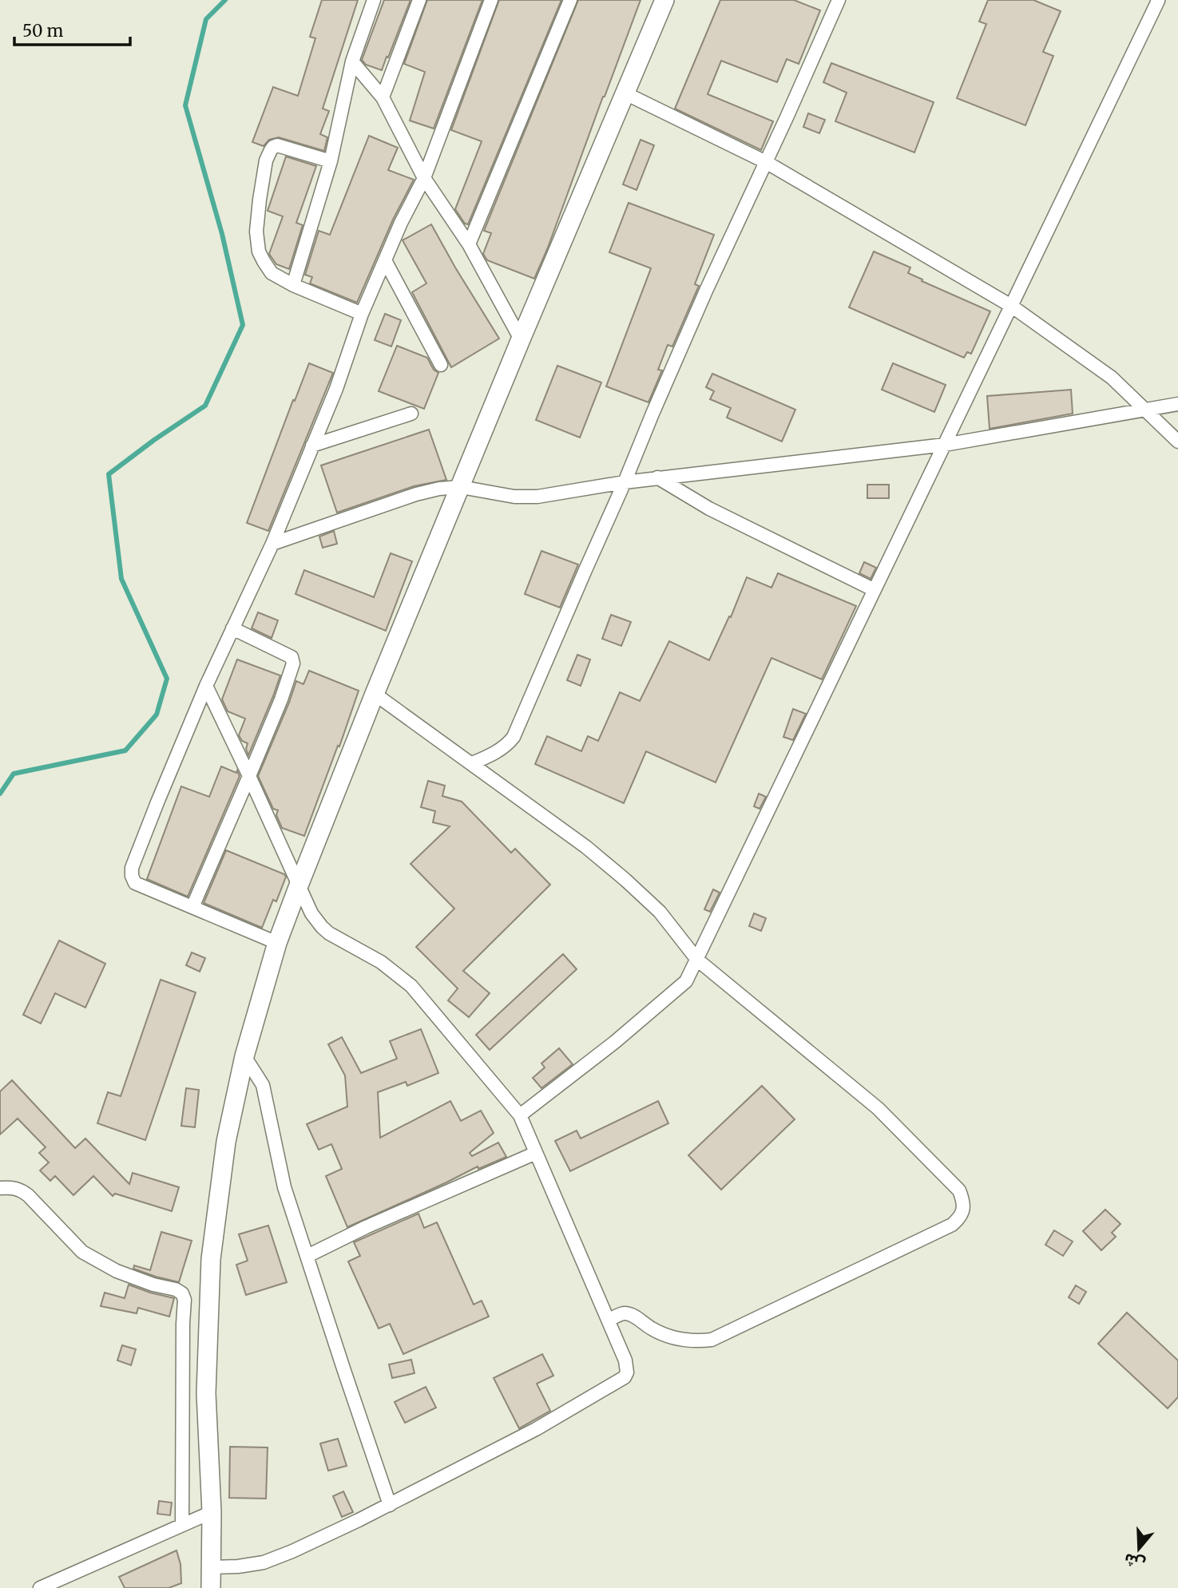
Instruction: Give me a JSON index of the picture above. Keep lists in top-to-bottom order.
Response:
{
  "scale_bar": "50 m",
  "north": "bottom"
}
